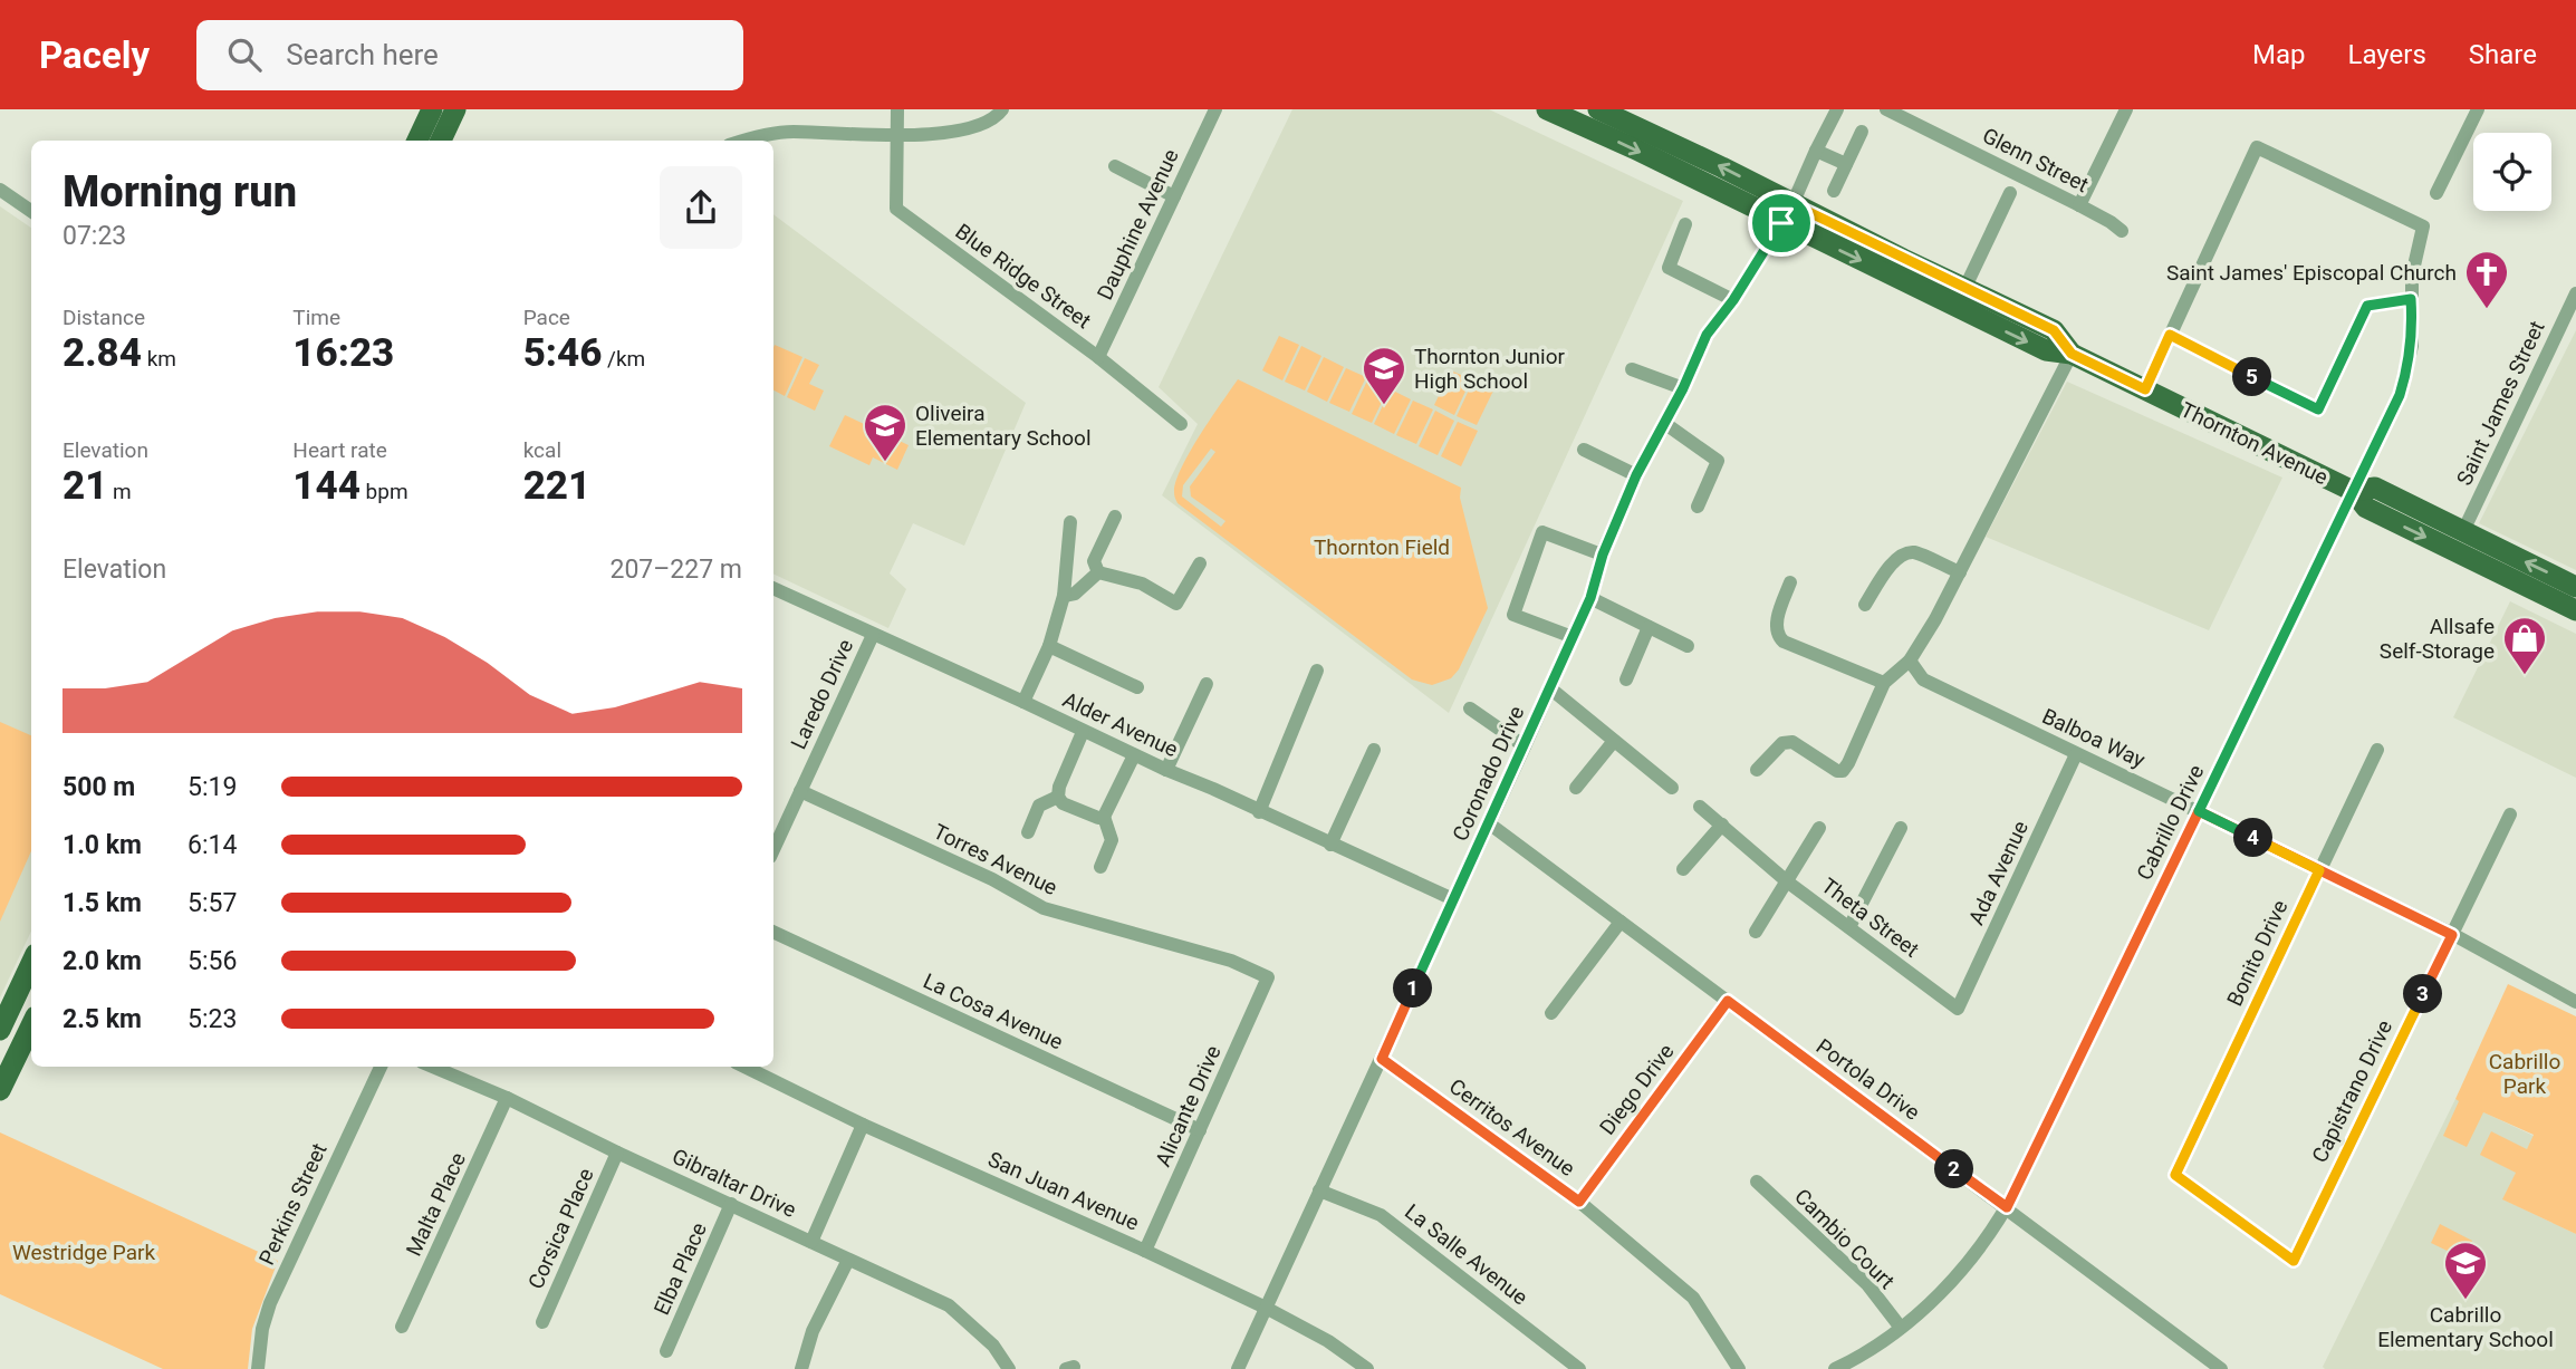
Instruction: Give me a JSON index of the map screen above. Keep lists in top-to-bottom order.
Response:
{
  "streets": {
    "main road": ["Thornton Avenue"],
    "street": [
      "Glenn Street",
      "Dauphine Avenue",
      "Blue Ridge Street",
      "Saint James Street",
      "Laredo Drive",
      "Alder Avenue",
      "Balboa Way",
      "Coronado Drive",
      "Cabrillo Drive",
      "Torres Avenue",
      "Ada Avenue",
      "Theta Street",
      "Bonito Drive",
      "La Cosa Avenue",
      "Portola Drive",
      "Diego Drive",
      "Capistrano Drive",
      "Alicante Drive",
      "Cerritos Avenue",
      "Gibraltar Drive",
      "San Juan Avenue",
      "Perkins Street",
      "Malta Place",
      "Corsica Place",
      "Cambio Court",
      "La Salle Avenue",
      "Elba Place"
    ]
  },
  "crossings": [
    ["Dauphine Avenue", "Blue Ridge Street"],
    ["Saint James Street", "Thornton Avenue"],
    ["Thornton Avenue", "Coronado Drive"],
    ["Thornton Avenue", "Cabrillo Drive"],
    ["Laredo Drive", "Alder Avenue"],
    ["Laredo Drive", "Torres Avenue"],
    ["Alder Avenue", "Coronado Drive"],
    ["Balboa Way", "Cabrillo Drive"],
    ["Balboa Way", "Ada Avenue"],
    ["Balboa Way", "Bonito Drive"],
    ["Balboa Way", "Capistrano Drive"],
    ["Coronado Drive", "Portola Drive"],
    ["Coronado Drive", "Cerritos Avenue"],
    ["Coronado Drive", "San Juan Avenue"],
    ["Coronado Drive", "La Salle Avenue"],
    ["Cabrillo Drive", "Portola Drive"],
    ["Cabrillo Drive", "Cambio Court"],
    ["Torres Avenue", "Alicante Drive"],
    ["Ada Avenue", "Theta Street"],
    ["Bonito Drive", "Capistrano Drive"],
    ["La Cosa Avenue", "Alicante Drive"],
    ["Portola Drive", "Diego Drive"],
    ["Diego Drive", "Cerritos Avenue"],
    ["Alicante Drive", "San Juan Avenue"],
    ["Gibraltar Drive", "Malta Place"],
    ["Gibraltar Drive", "Corsica Place"],
    ["Gibraltar Drive", "Elba Place"]
  ],
  "parks": ["Thornton Field", "Cabrillo Park", "Westridge Park"],
  "places": {
    "church": ["Saint James' Episcopal Church"],
    "school or university": ["Thornton Junior High School", "Oliveira Elementary School", "Cabrillo Elementary School"],
    "shop": ["Allsafe Self-Storage"]
  },
  "page": {
    "header": "Pacely",
    "search": "Search here",
    "nav": ["Map", "Layers", "Share"],
    "heading": ["Morning run", "07:23"],
    "stats": [
      ["Distance", "2.84 km"],
      ["Time", "16:23"],
      ["Pace", "5:46 /km"],
      ["Elevation", "21 m"],
      ["Heart rate", "144 bpm"],
      ["kcal", "221"]
    ],
    "pins": [
      "5",
      "4",
      "1",
      "3",
      "2"
    ],
    "chart": ["Elevation", "207–227 m"],
    "list": [
      {
        "name": "500 m",
        "note": "5:19"
      },
      {
        "name": "1.0 km",
        "note": "6:14"
      },
      {
        "name": "1.5 km",
        "note": "5:57"
      },
      {
        "name": "2.0 km",
        "note": "5:56"
      },
      {
        "name": "2.5 km",
        "note": "5:23"
      }
    ]
  }
}
